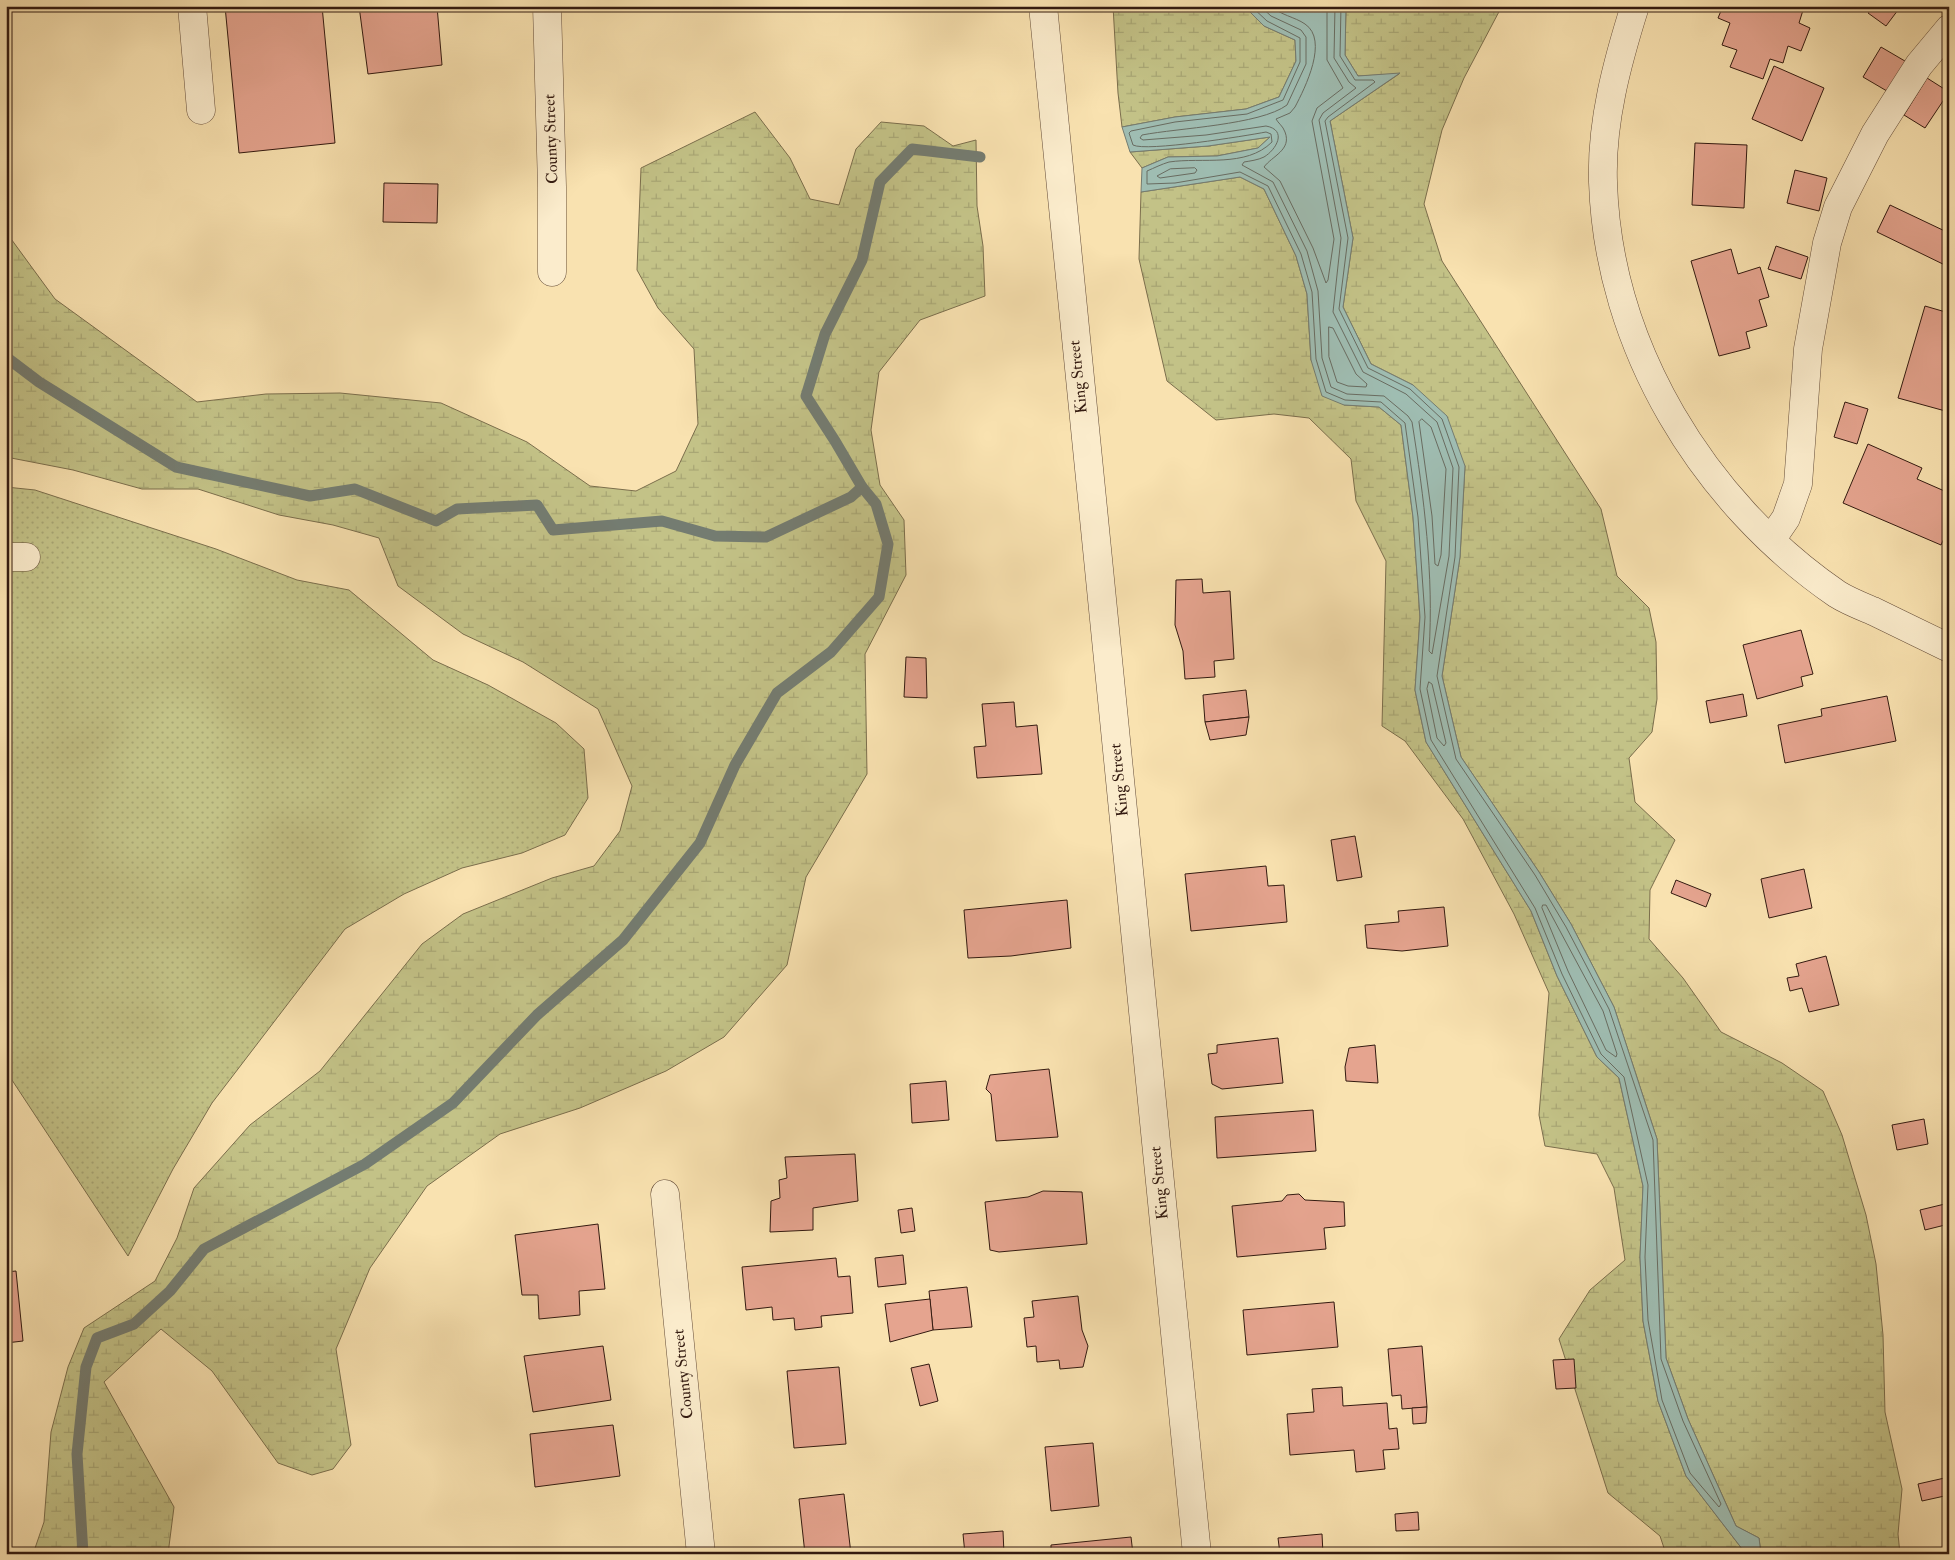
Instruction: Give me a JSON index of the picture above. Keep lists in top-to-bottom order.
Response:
{
  "streets": {
    "street": ["County Street", "King Street"]
  }
}
